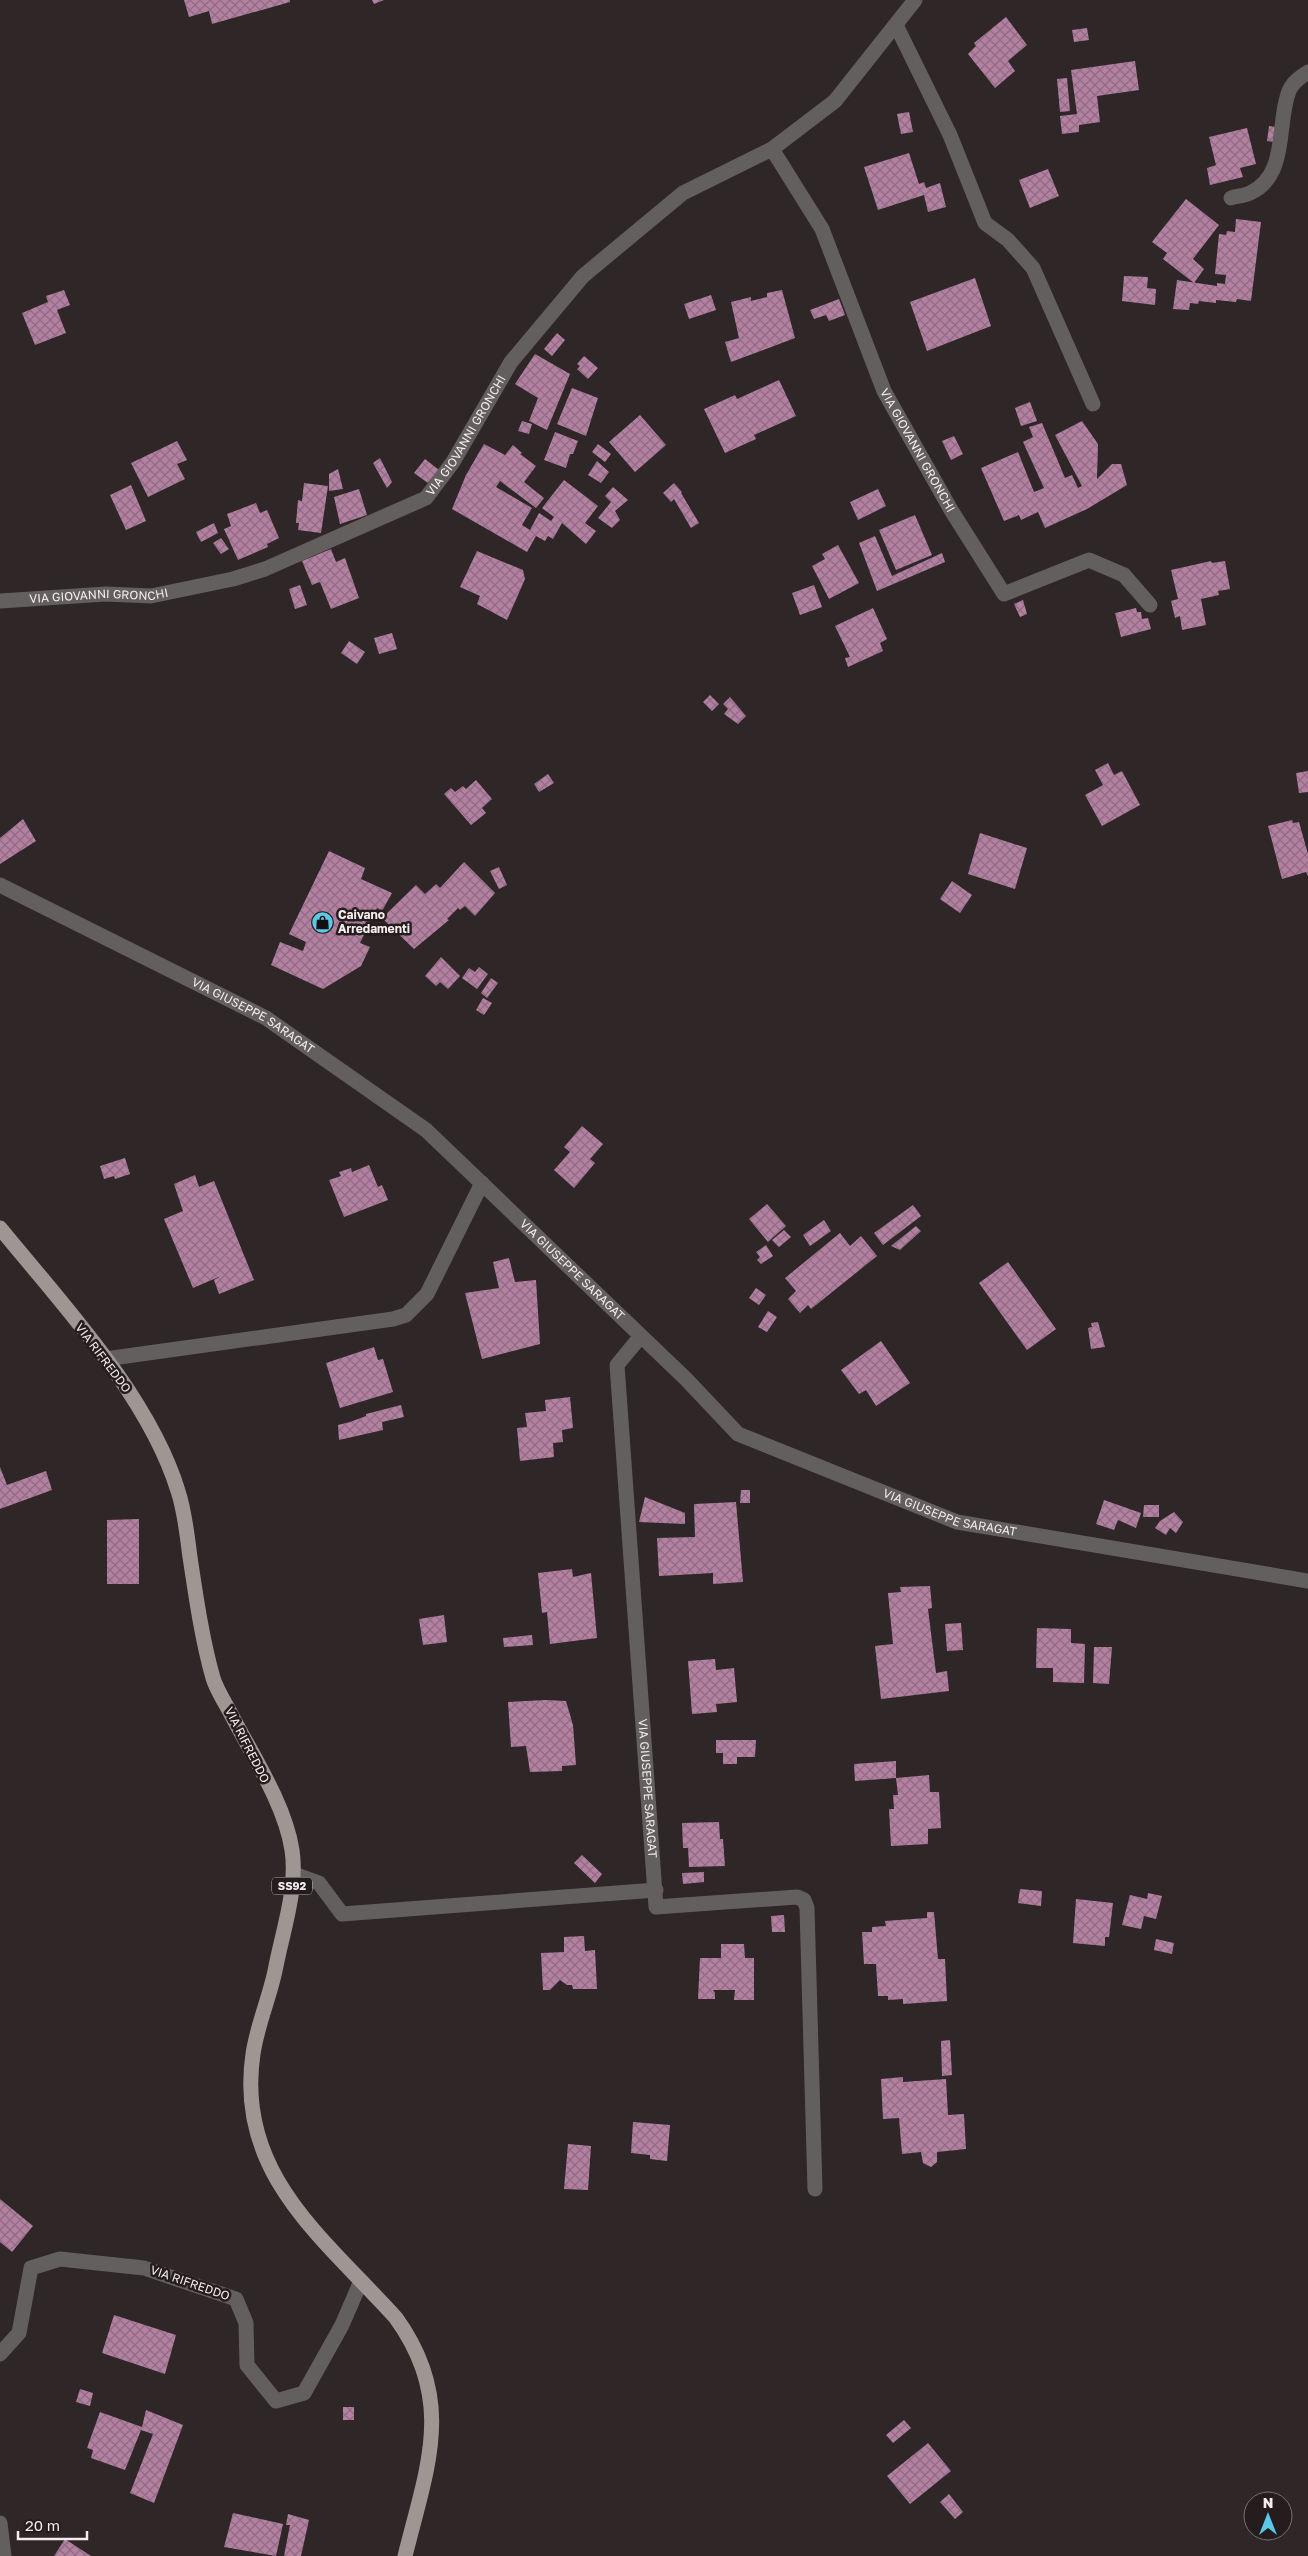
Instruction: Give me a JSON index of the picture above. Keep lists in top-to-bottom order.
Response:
{
  "streets": {
    "main road": ["VIA RIFREDDO", "SS92"],
    "street": ["VIA GIOVANNI GRONCHI", "VIA GIUSEPPE SARAGAT"]
  },
  "places": {
    "shop": ["Caivano Arredamenti"]
  },
  "scale_bar": "20 m",
  "north": "top"
}
